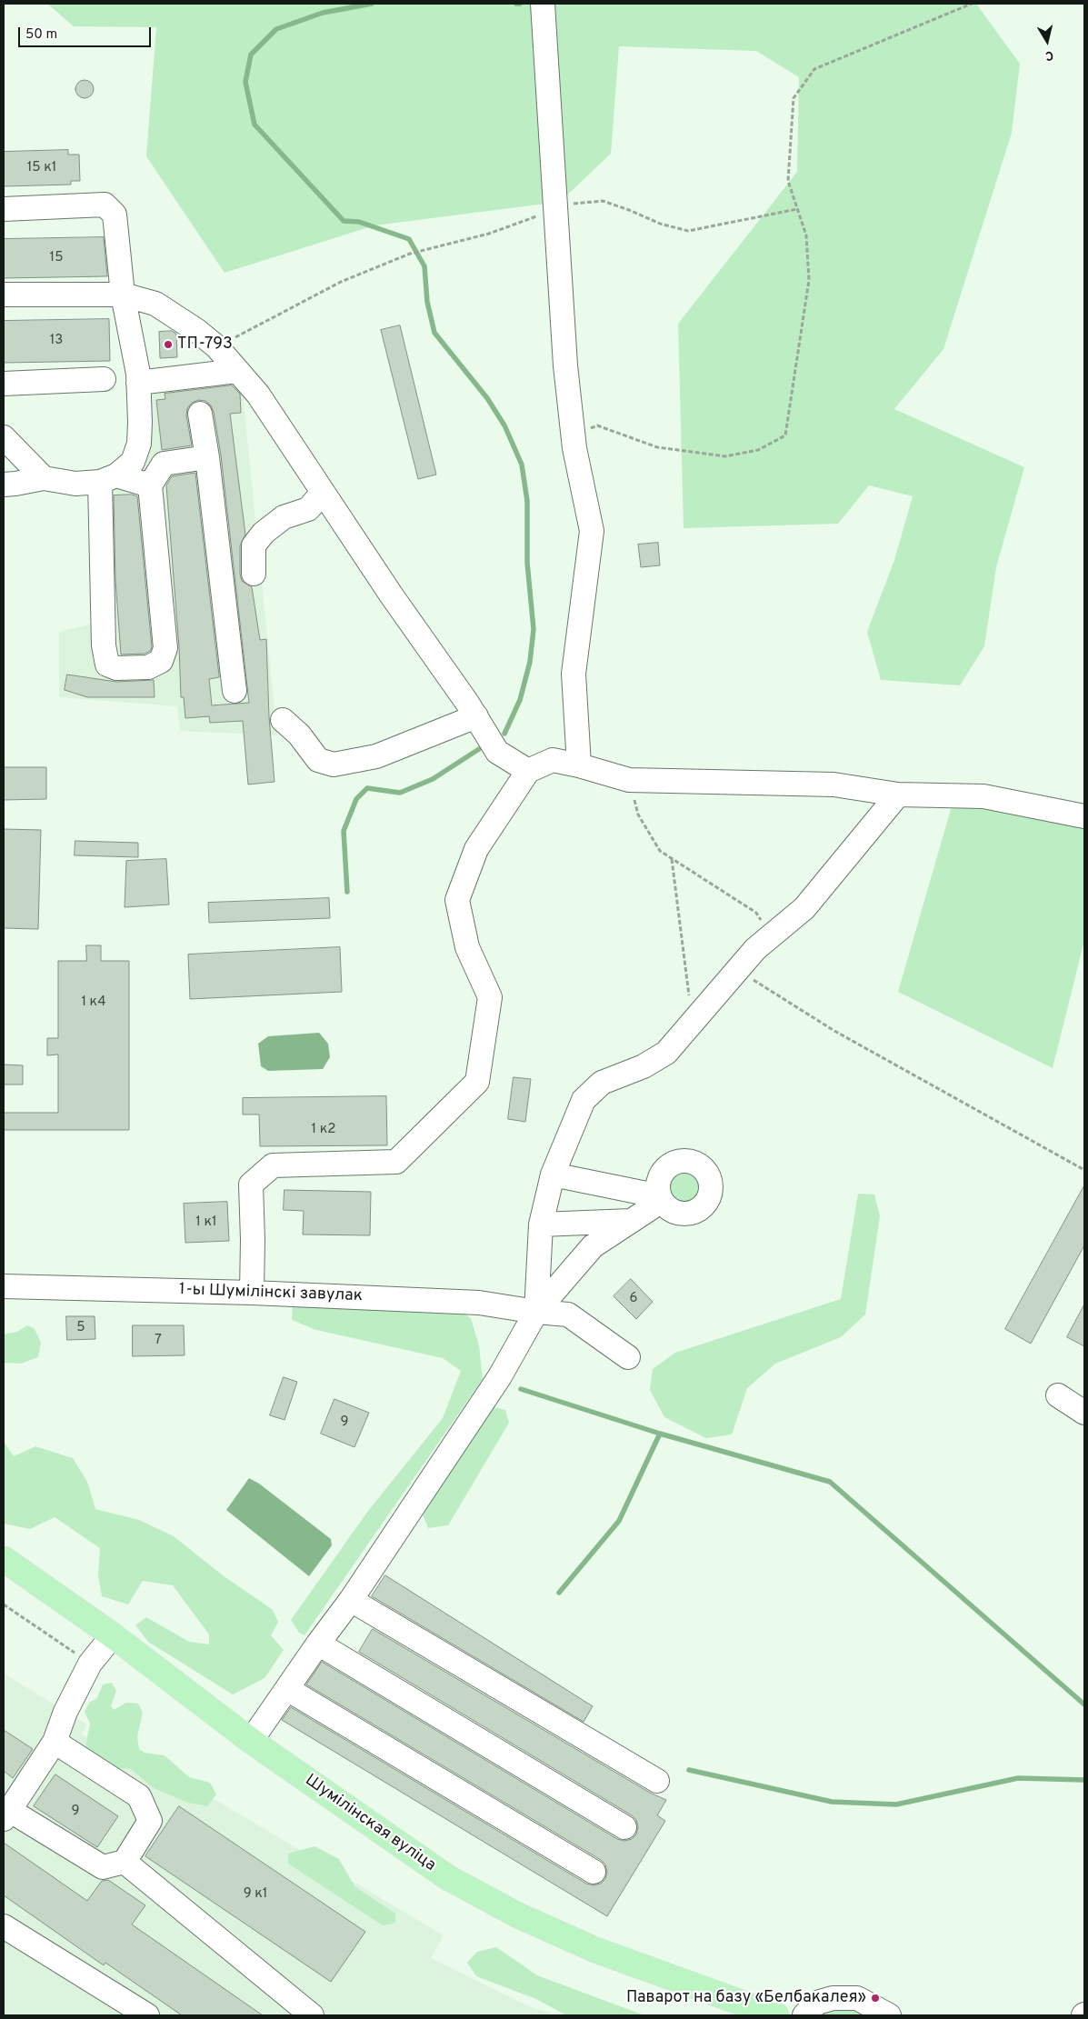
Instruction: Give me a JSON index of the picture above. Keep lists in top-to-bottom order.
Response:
{
  "streets": {
    "main road": ["Шумілінская вуліца"],
    "street": ["1-ы Шумілінскі завулак"]
  },
  "places": ["ТП-793", "Паварот на базу «Белбакалея»"],
  "house_numbers": [
    "15 к1",
    "15",
    "13",
    "1 к4",
    "1 к2",
    "1 к1",
    "6",
    "5",
    "7",
    "9",
    "9",
    "9 к1"
  ],
  "scale_bar": "50 m",
  "north": "bottom"
}
